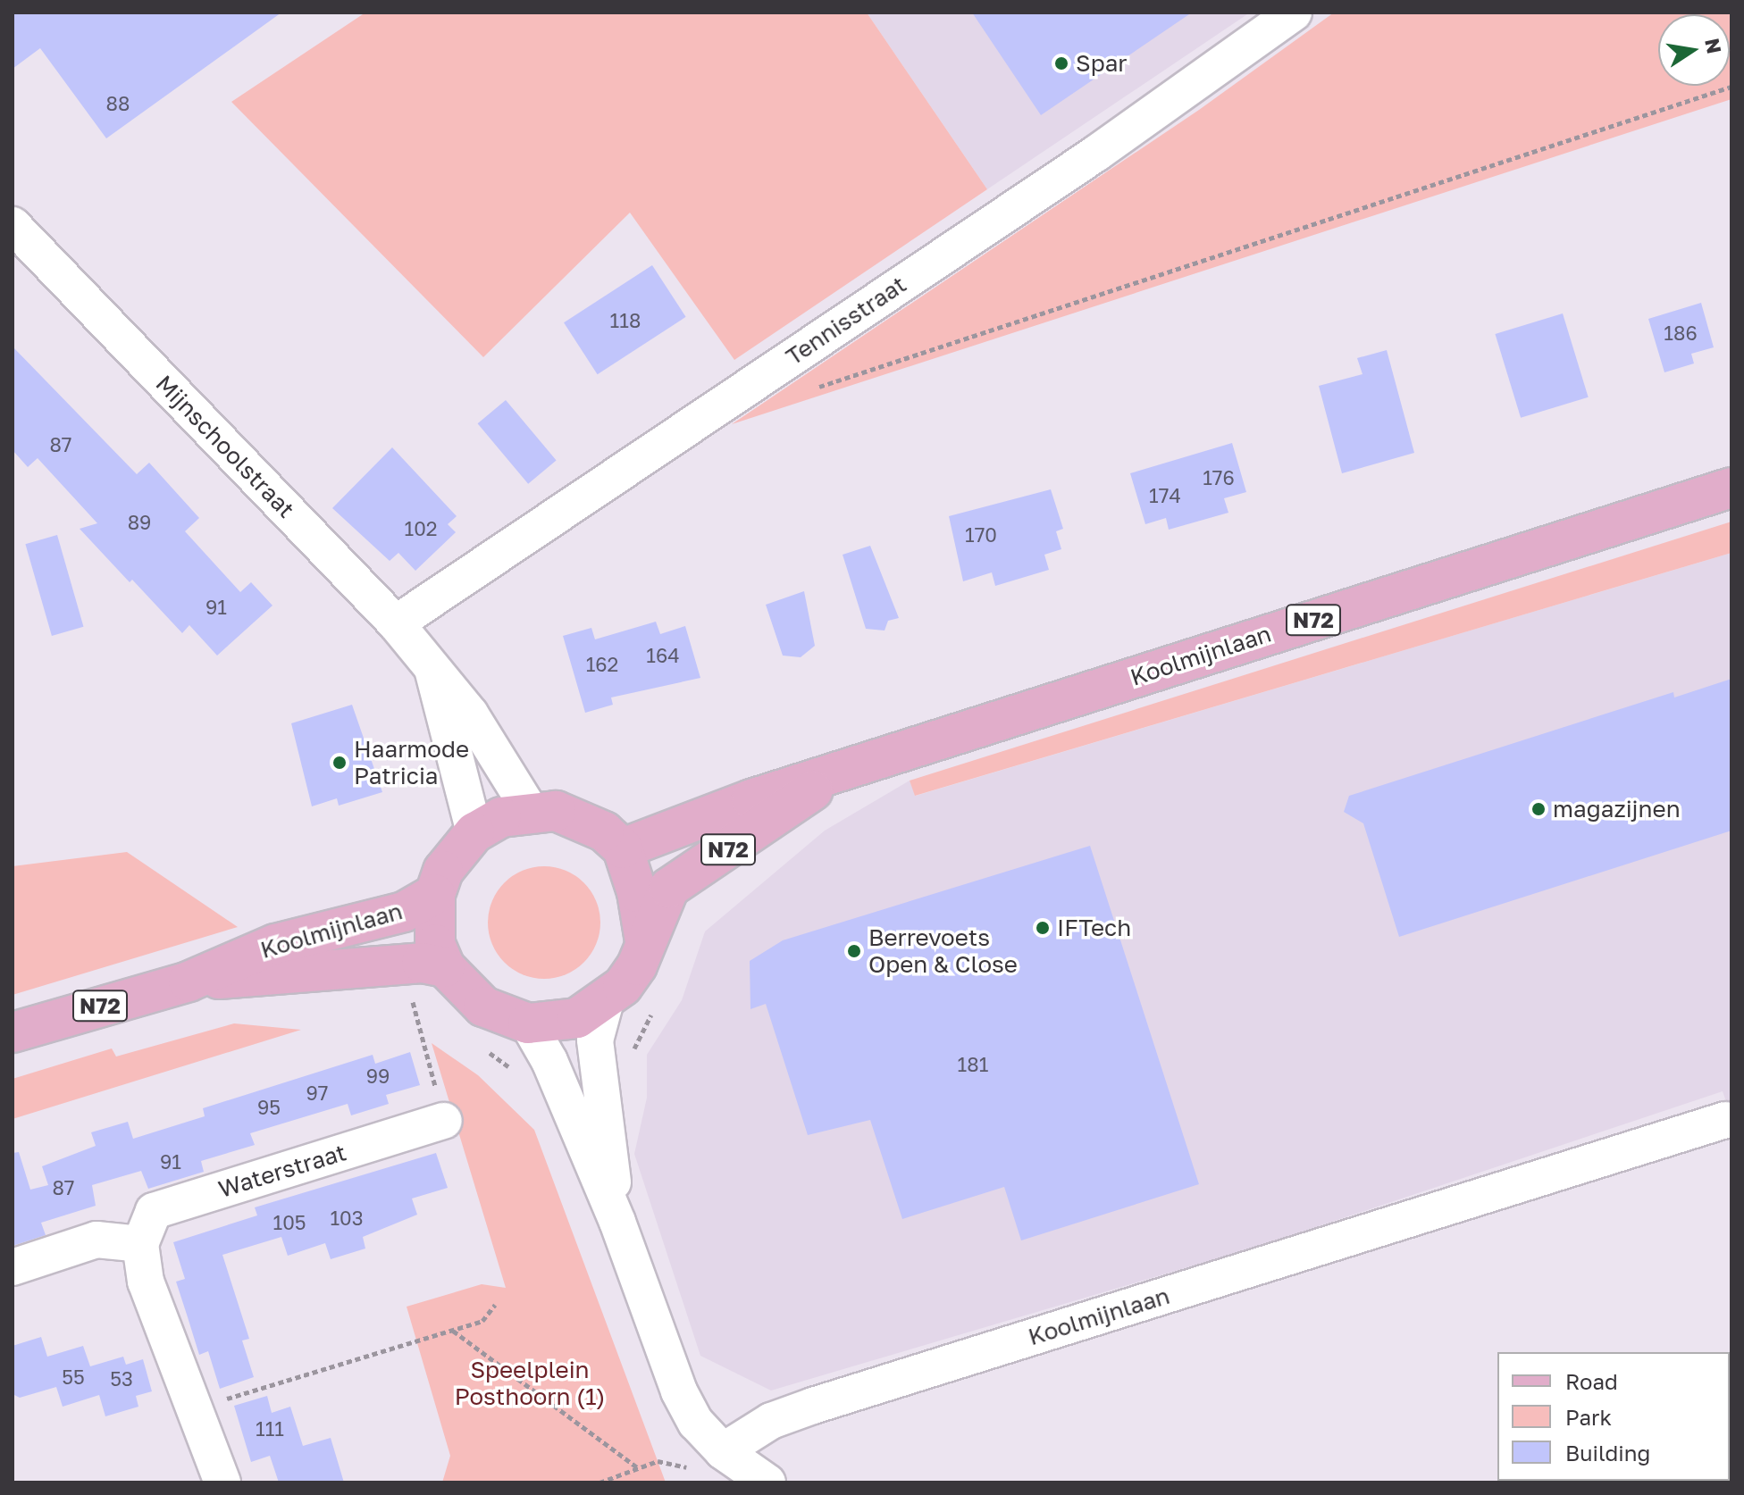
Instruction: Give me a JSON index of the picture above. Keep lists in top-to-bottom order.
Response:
{
  "streets": {
    "main road": ["N72", "Koolmijnlaan"],
    "street": ["Tennisstraat", "Mijnschoolstraat", "Waterstraat"]
  },
  "crossings": [
    ["Tennisstraat", "Mijnschoolstraat"],
    ["Mijnschoolstraat", "Koolmijnlaan"]
  ],
  "parks": ["Speelplein Posthoorn (1)"],
  "places": [
    "Spar",
    "Haarmode Patricia",
    "magazijnen",
    "IFTech",
    "Berrevoets Open & Close"
  ],
  "house_numbers": [
    "88",
    "118",
    "186",
    "87",
    "176",
    "174",
    "89",
    "102",
    "170",
    "91",
    "164",
    "162",
    "181",
    "99",
    "97",
    "95",
    "91",
    "87",
    "103",
    "105",
    "55",
    "53",
    "111"
  ],
  "legend": ["Road", "Park", "Building"],
  "north": "right"
}
